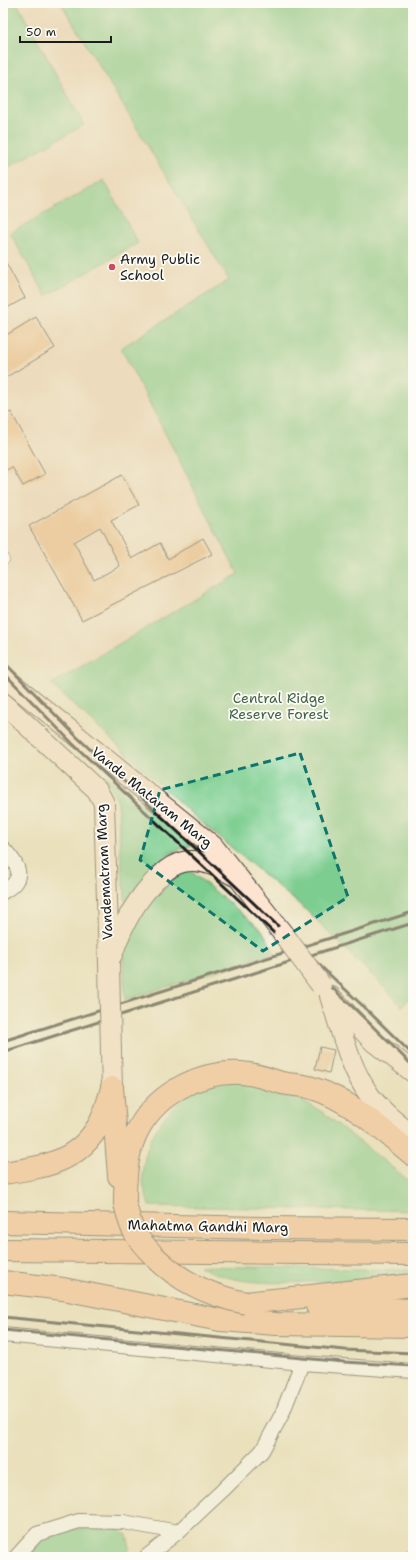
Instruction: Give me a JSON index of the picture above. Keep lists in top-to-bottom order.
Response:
{
  "streets": {
    "main road": ["Vande Mataram Marg", "Vandematram Marg", "Mahatma Gandhi Marg"]
  },
  "parks": ["Central Ridge Reserve Forest"],
  "places": ["Army Public School"],
  "scale_bar": "50 m"
}
